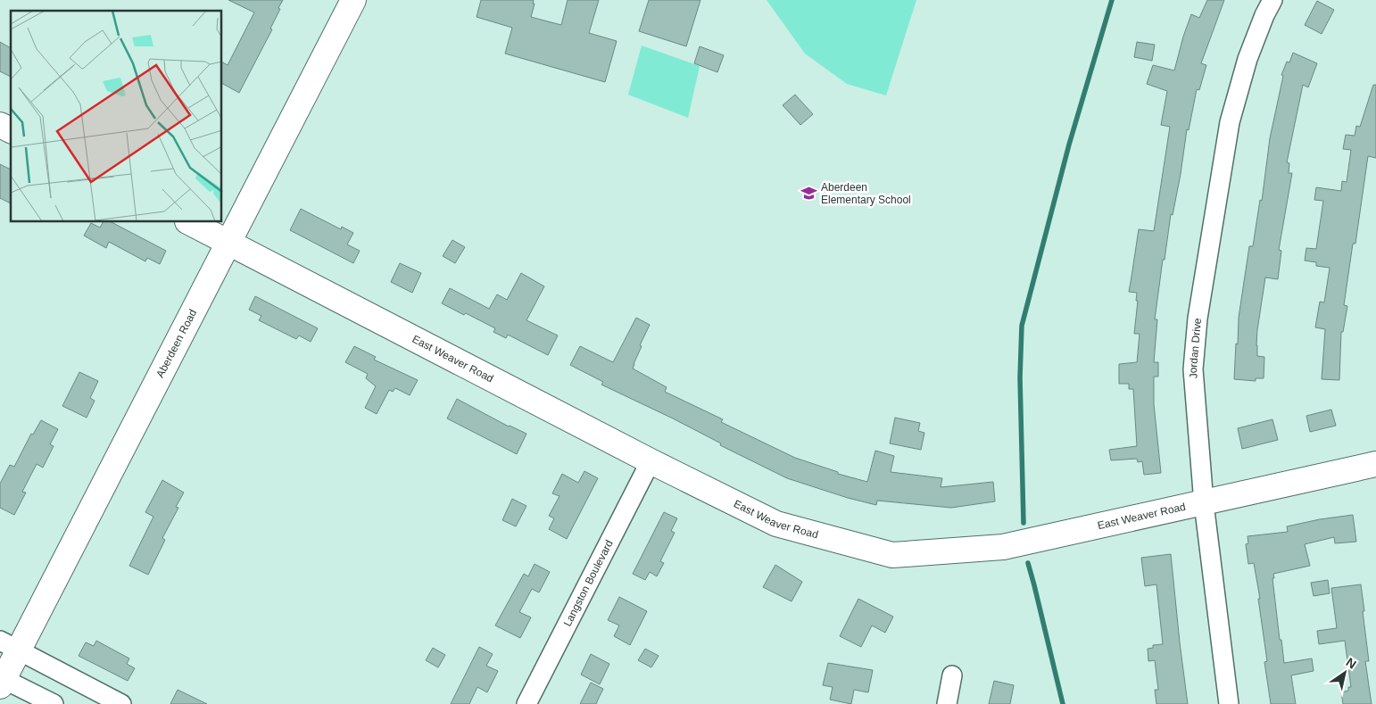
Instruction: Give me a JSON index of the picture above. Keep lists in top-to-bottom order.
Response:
{
  "streets": {
    "street": [
      "Aberdeen Road",
      "Jordan Drive",
      "East Weaver Road",
      "Langston Boulevard"
    ]
  },
  "crossings": [
    ["Aberdeen Road", "East Weaver Road"],
    ["Jordan Drive", "East Weaver Road"],
    ["East Weaver Road", "Langston Boulevard"]
  ],
  "places": {
    "school or university": ["Aberdeen Elementary School"]
  },
  "north": "top right"
}
